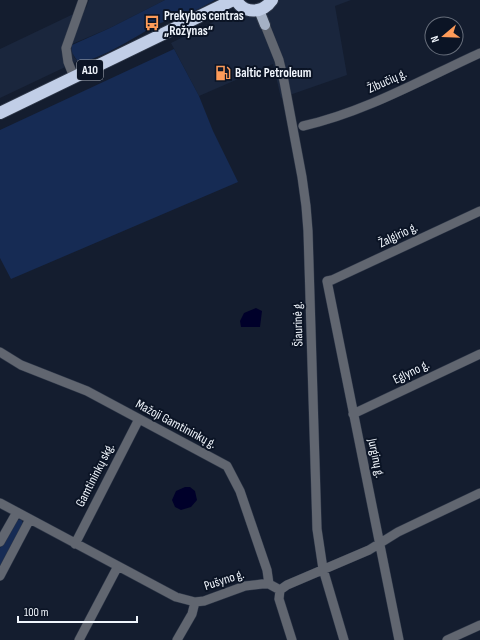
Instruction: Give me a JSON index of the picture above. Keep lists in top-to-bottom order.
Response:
{
  "streets": {
    "highway": ["A10"],
    "main road": ["Šiaurinė g."],
    "street": [
      "Žibučių g.",
      "Žalgirio g.",
      "Eglyno g.",
      "Mažoji Gamtininkų g.",
      "Jurginų g.",
      "Gamtininkų skg.",
      "Pušyno g."
    ]
  },
  "crossings": [
    ["Žalgirio g.", "Jurginų g."],
    ["Eglyno g.", "Jurginų g."],
    ["Mažoji Gamtininkų g.", "Gamtininkų skg."],
    ["Mažoji Gamtininkų g.", "Pušyno g."],
    ["Gamtininkų skg.", "Pušyno g."]
  ],
  "places": {
    "bus stop": ["Prekybos centras „Rožynas“"],
    "fuel station": ["Baltic Petroleum"]
  },
  "scale_bar": "100 m",
  "north": "left"
}
